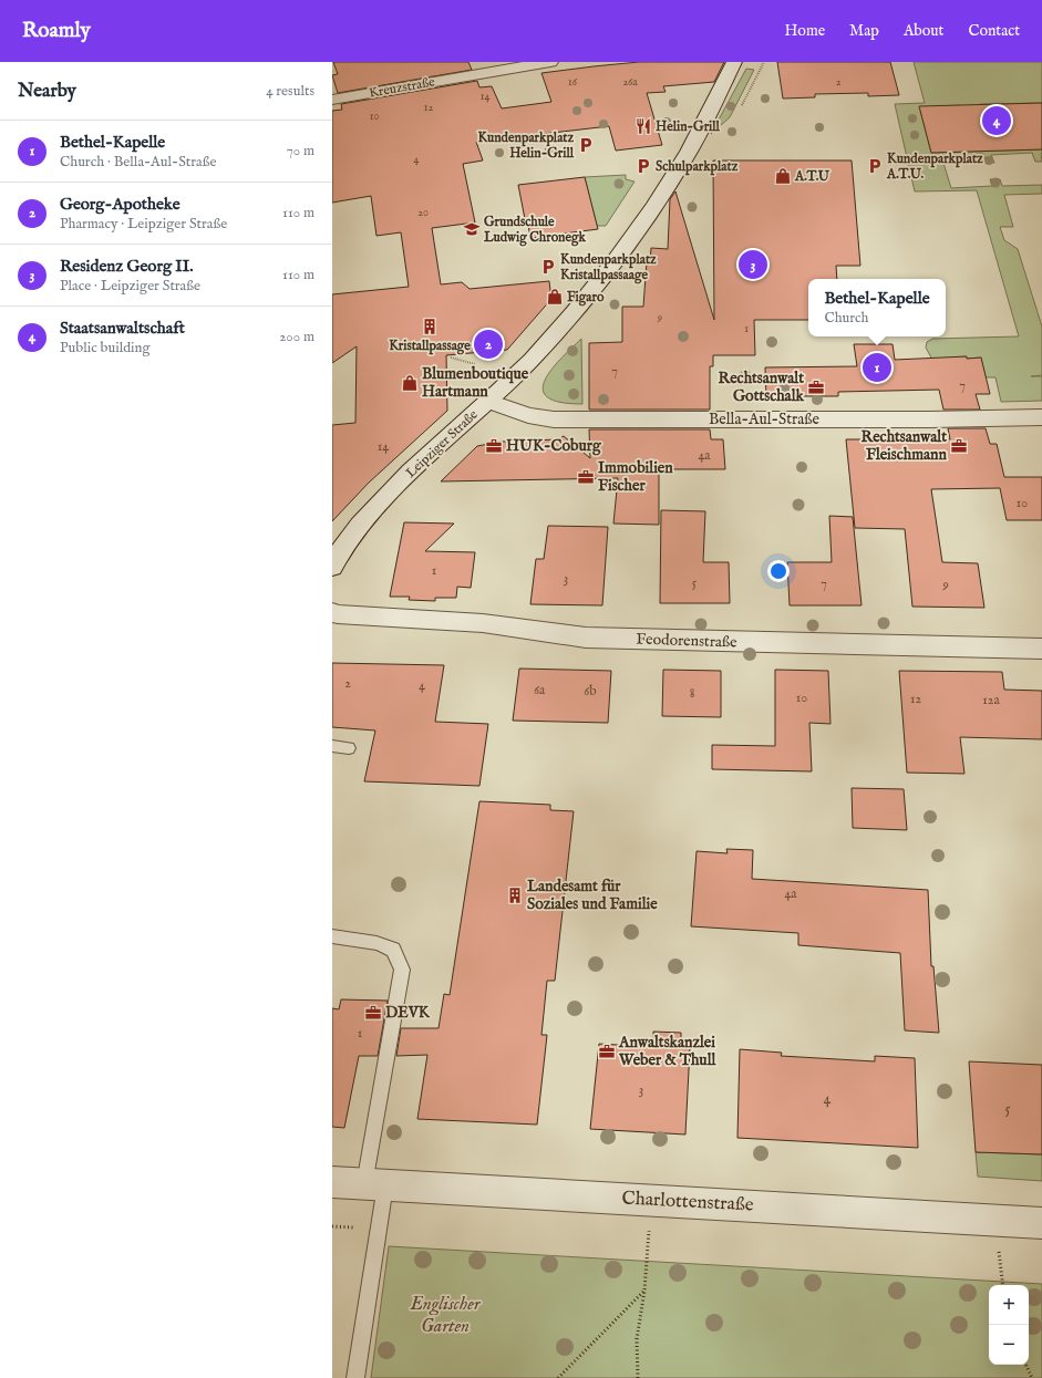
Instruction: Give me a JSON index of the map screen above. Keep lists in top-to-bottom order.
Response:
{
  "streets": {
    "street": [
      "Kreuzstraße",
      "Bella-Aul-Straße",
      "Leipziger Straße",
      "Feodorenstraße",
      "Charlottenstraße"
    ]
  },
  "crossings": [
    ["Bella-Aul-Straße", "Leipziger Straße"]
  ],
  "parks": ["Englischer Garten"],
  "places": {
    "restaurant": ["Helin-Grill"],
    "parking": [
      "Kundenparkplatz Helin-Grill",
      "Schulparkplatz",
      "Kundenparkplatz A.T.U.",
      "Kundenparkplatz Kristallpassaage"
    ],
    "shop": ["A.T.U", "Figaro", "Blumenboutique Hartmann"],
    "school or university": ["Grundschule Ludwig Chronegk"],
    "building": ["Kristallpassage", "Landesamt für Soziales und Familie"],
    "office": [
      "Rechtsanwalt Gottschalk",
      "HUK-Coburg",
      "Rechtsanwalt Fleischmann",
      "Immobilien Fischer",
      "DEVK",
      "Anwaltskanzlei Weber & Thull"
    ]
  },
  "house_numbers": [
    "16",
    "26a",
    "2",
    "14",
    "12",
    "10",
    "4",
    "20",
    "9",
    "1",
    "7",
    "7",
    "14",
    "4a",
    "10",
    "1",
    "3",
    "5",
    "7",
    "9",
    "2",
    "4",
    "6a",
    "6b",
    "8",
    "10",
    "12",
    "12a",
    "4a",
    "1",
    "3",
    "4",
    "5"
  ],
  "page": {
    "header": "Roamly",
    "nav": [
      "Home",
      "Map",
      "About",
      "Contact"
    ],
    "heading": ["Nearby", "4 results"],
    "pins": [
      "4",
      "3",
      "2",
      "1"
    ],
    "list": [
      {
        "mark": "1",
        "name": "Bethel-Kapelle",
        "note": "Church · Bella-Aul-Straße",
        "value": "70 m"
      },
      {
        "mark": "2",
        "name": "Georg-Apotheke",
        "note": "Pharmacy · Leipziger Straße",
        "value": "110 m"
      },
      {
        "mark": "3",
        "name": "Residenz Georg II.",
        "note": "Place · Leipziger Straße",
        "value": "110 m"
      },
      {
        "mark": "4",
        "name": "Staatsanwaltschaft",
        "note": "Public building",
        "value": "200 m"
      }
    ],
    "popup": ["Bethel-Kapelle", "Church"],
    "map_buttons": ["+", "−"]
  }
}
